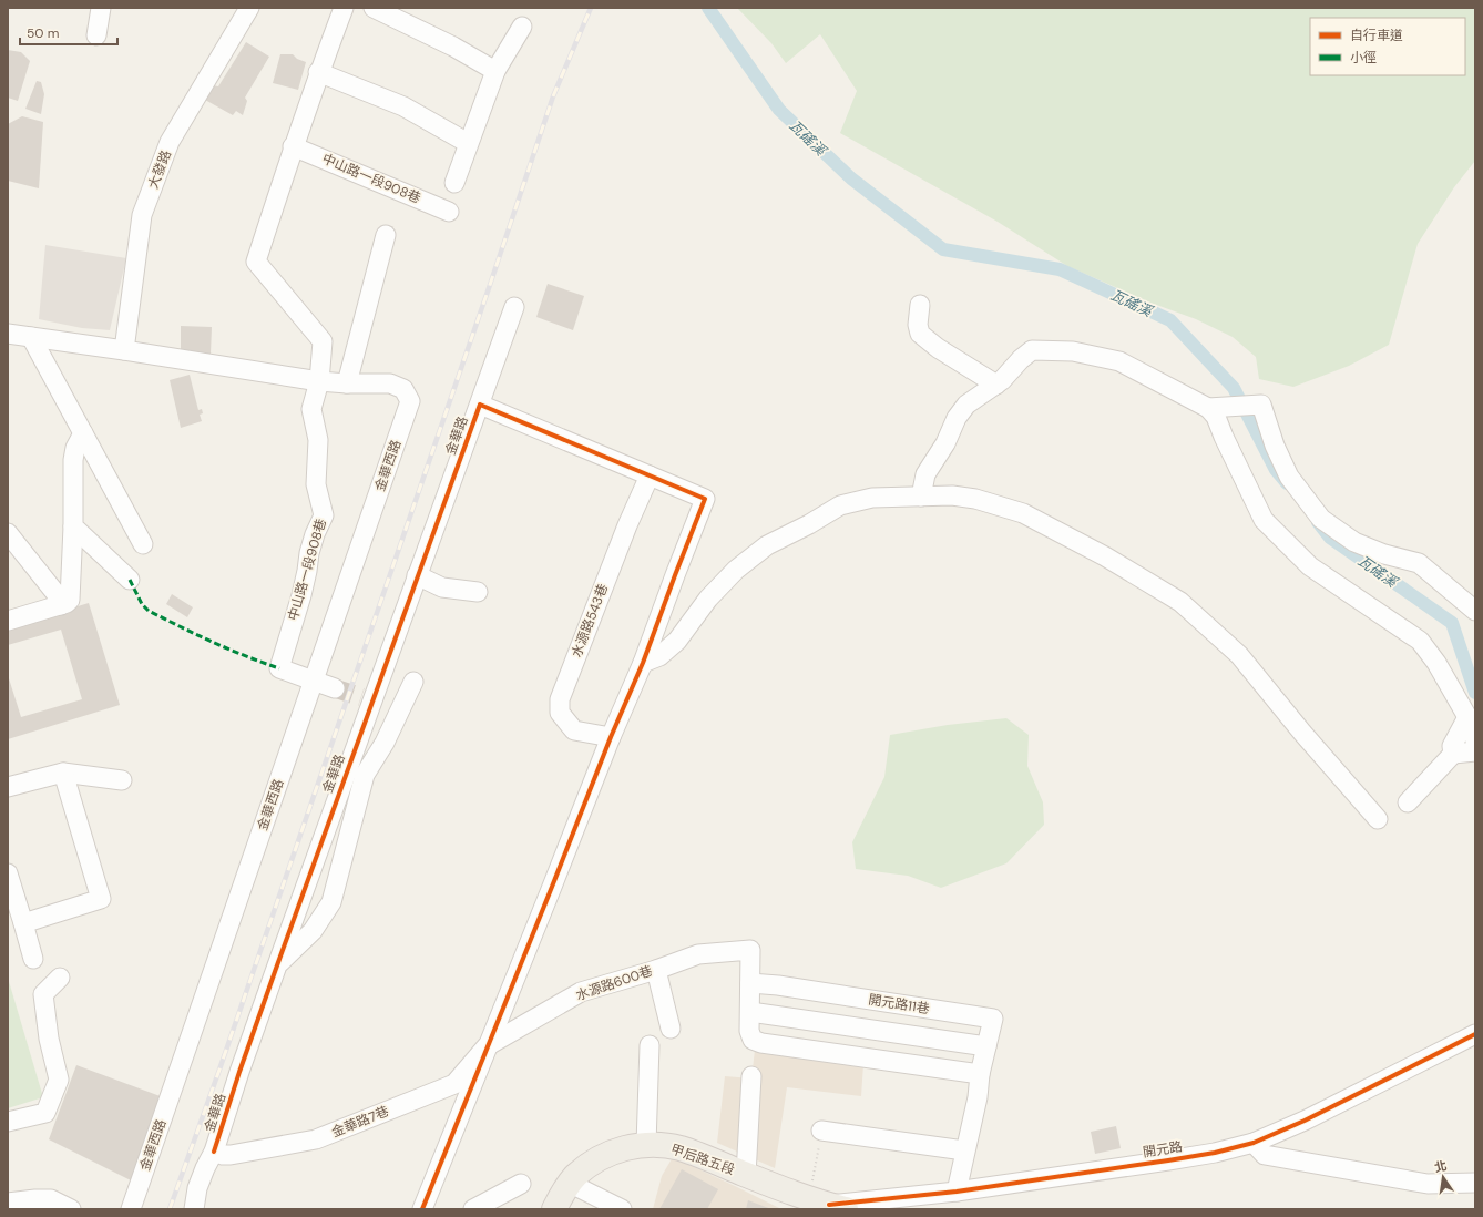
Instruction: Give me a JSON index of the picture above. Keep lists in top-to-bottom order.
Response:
{
  "streets": {
    "main road": ["甲后路五段"],
    "street": [
      "大發路",
      "中山路一段908巷",
      "金華路",
      "金華西路",
      "水源路543巷",
      "水源路600巷",
      "開元路11巷",
      "金華路7巷",
      "開元路"
    ]
  },
  "crossings": [
    ["中山路一段908巷", "金華西路"],
    ["金華路", "金華路7巷"],
    ["水源路600巷", "開元路11巷"],
    ["水源路600巷", "金華路7巷"],
    ["開元路11巷", "開元路"],
    ["開元路", "甲后路五段"]
  ],
  "water": ["瓦磘溪"],
  "legend": ["自行車道", "小徑"],
  "scale_bar": "50 m",
  "north": "top"
}
